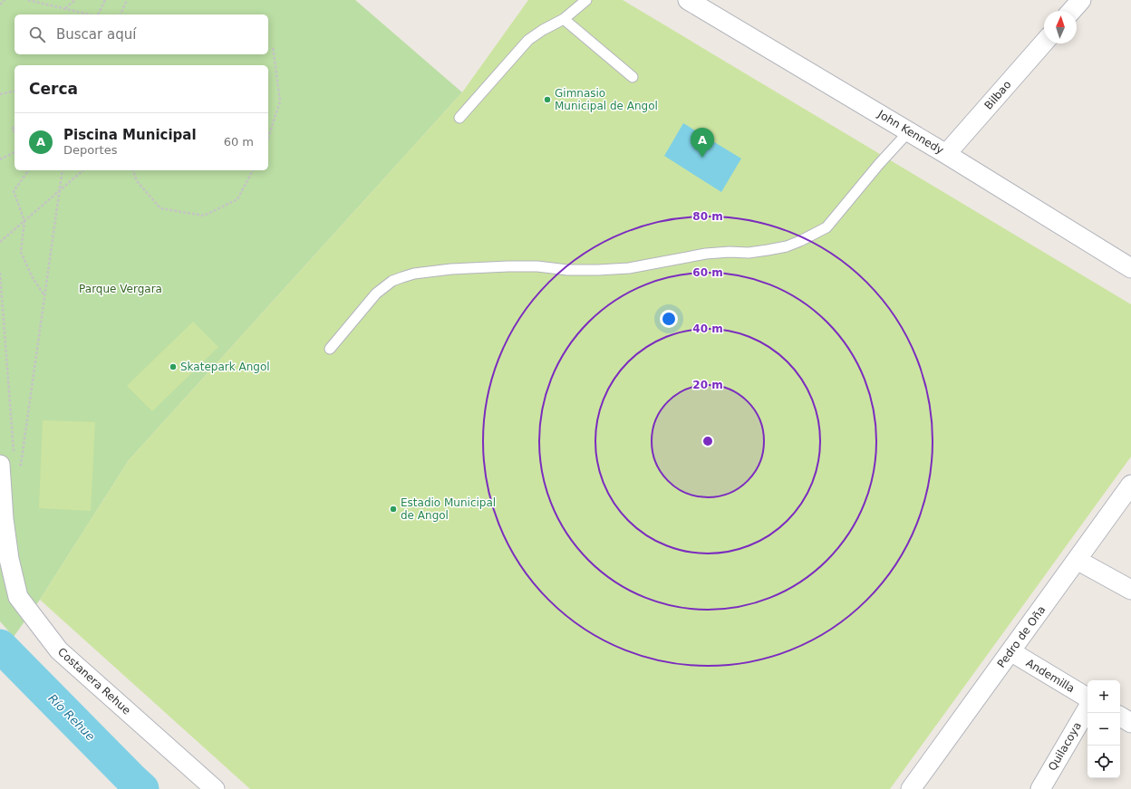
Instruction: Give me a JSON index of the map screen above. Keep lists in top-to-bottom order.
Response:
{
  "streets": {
    "street": [
      "Bilbao",
      "John Kennedy",
      "Pedro de Oña",
      "Andemilla",
      "Costanera Rehue",
      "Quilacoya"
    ]
  },
  "crossings": [
    ["Bilbao", "John Kennedy"],
    ["Pedro de Oña", "Andemilla"]
  ],
  "water": ["Río Rehue"],
  "parks": ["Parque Vergara"],
  "places": ["Gimnasio Municipal de Angol", "Skatepark Angol", "Estadio Municipal de Angol"],
  "north": "top",
  "page": {
    "search": "Buscar aquí",
    "heading": "Cerca",
    "list": [
      {
        "mark": "A",
        "name": "Piscina Municipal",
        "note": "Deportes",
        "value": "60 m"
      }
    ],
    "pins": "A",
    "map_buttons": ["+", "−"]
  },
  "rings": [
    "80 m",
    "60 m",
    "40 m",
    "20 m"
  ]
}
